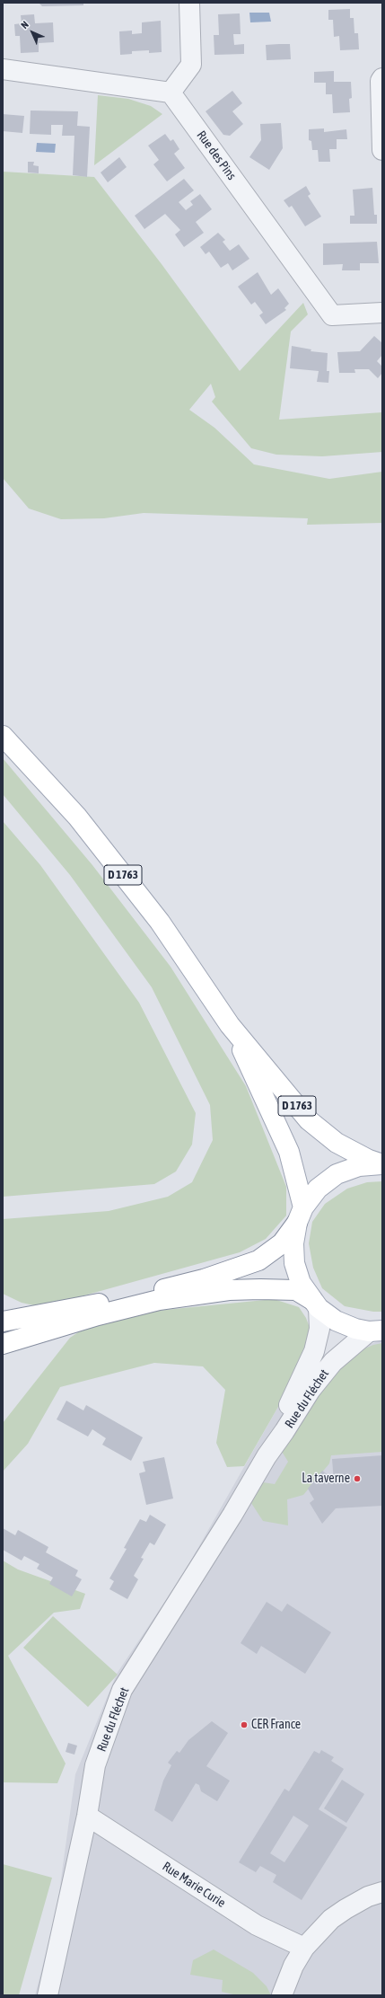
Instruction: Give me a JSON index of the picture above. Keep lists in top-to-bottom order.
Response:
{
  "streets": {
    "main road": ["D 1763"],
    "street": ["Rue des Pins", "Rue du Fléchet", "Rue Marie Curie"]
  },
  "crossings": [
    ["Rue du Fléchet", "Rue Marie Curie"]
  ],
  "places": ["La taverne", "CER France"],
  "north": "top left"
}
